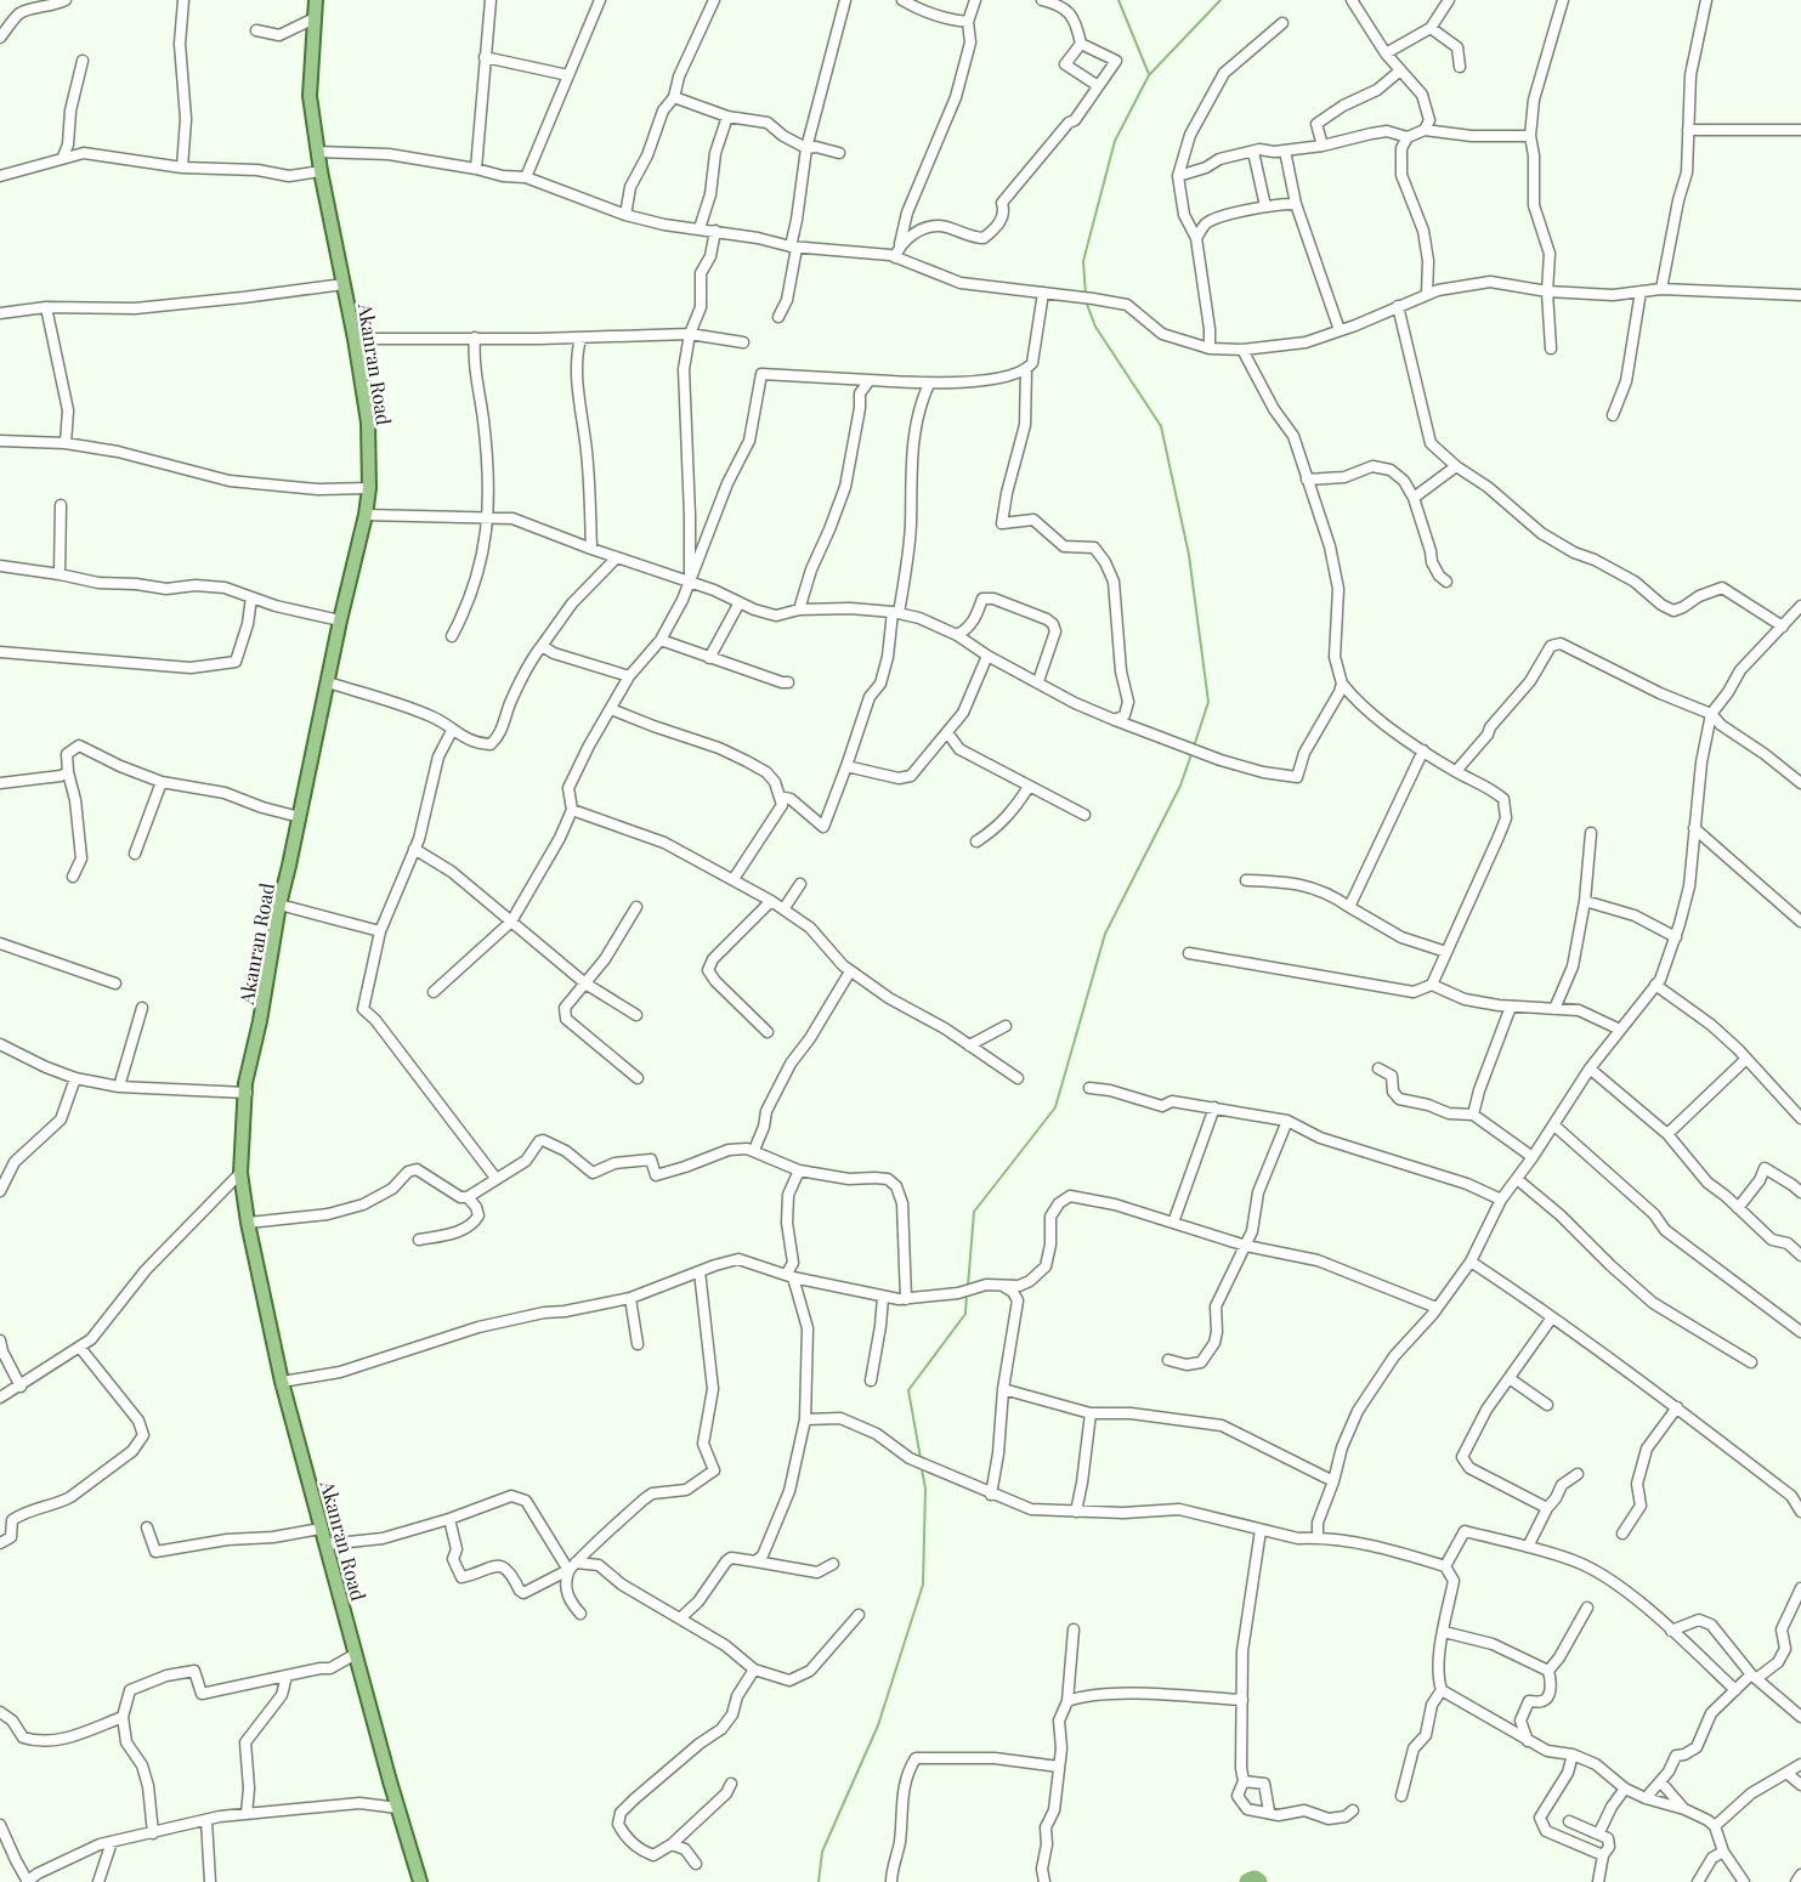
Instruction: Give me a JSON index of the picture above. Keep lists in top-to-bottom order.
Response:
{
  "streets": {
    "main road": ["Akanran Road"]
  }
}
